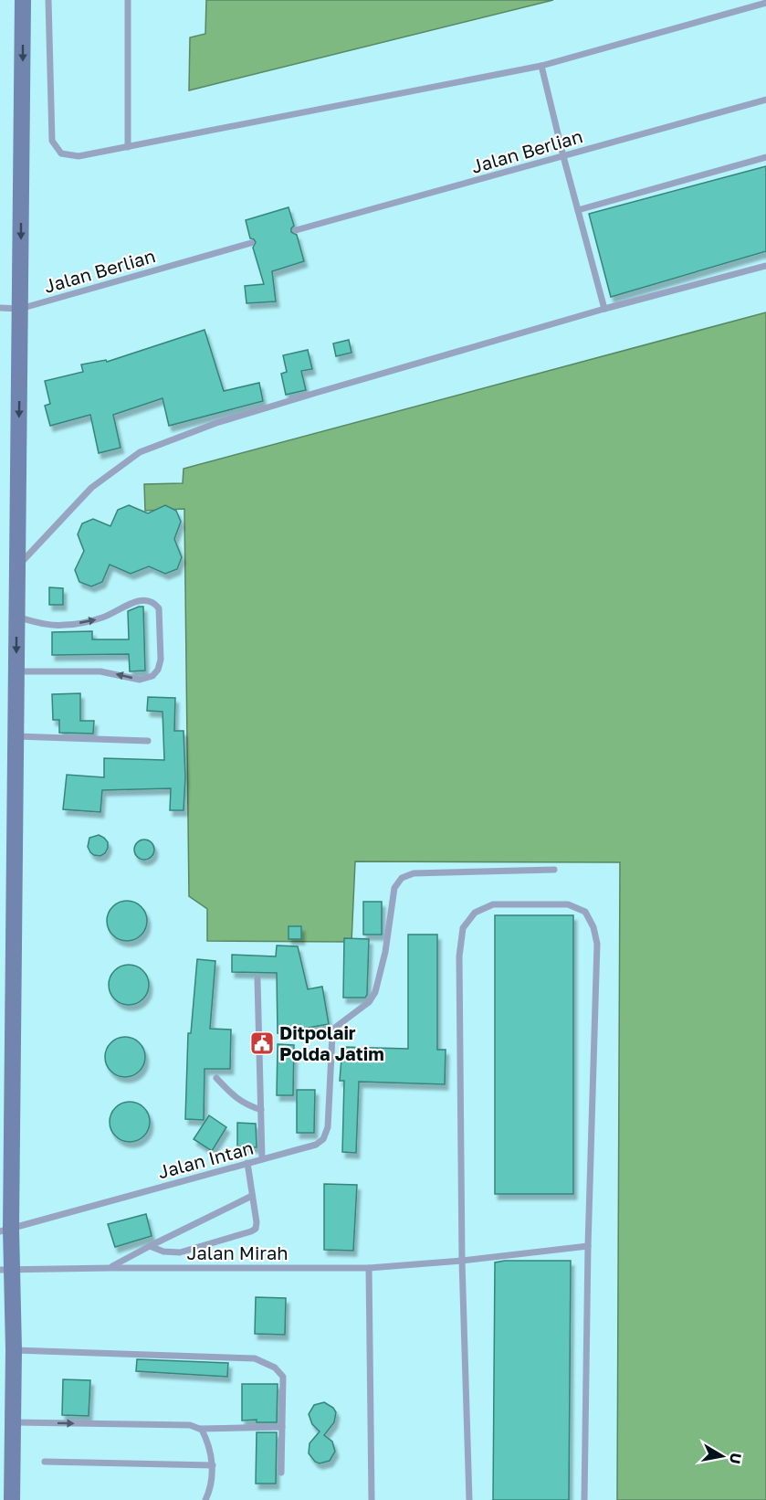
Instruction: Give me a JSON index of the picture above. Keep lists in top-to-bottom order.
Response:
{
  "streets": {
    "lane": ["Jalan Berlian", "Jalan Intan", "Jalan Mirah"]
  },
  "places": {
    "public building": ["Ditpolair Polda Jatim"]
  },
  "north": "right"
}
